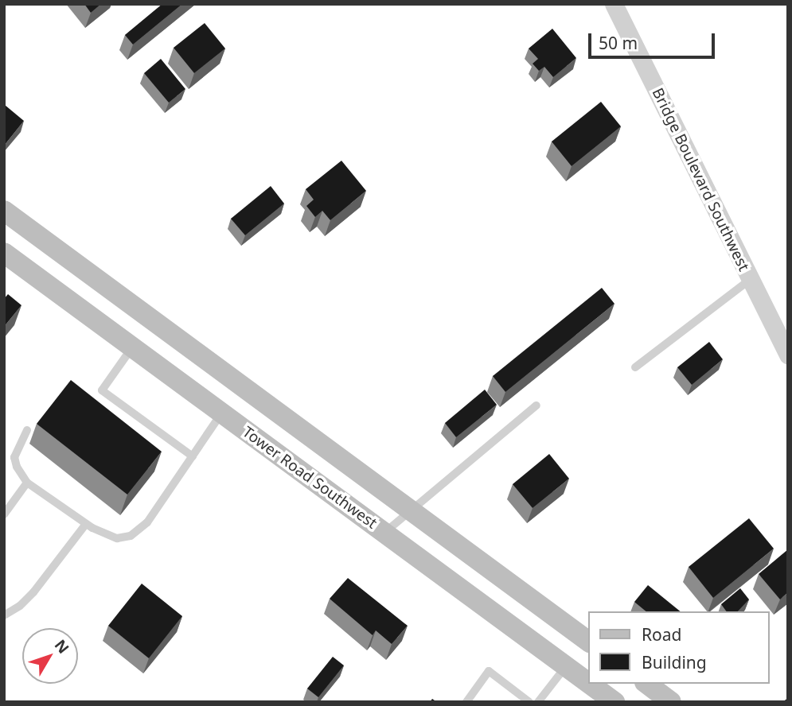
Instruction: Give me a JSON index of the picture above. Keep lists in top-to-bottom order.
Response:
{
  "streets": {
    "main road": ["Tower Road Southwest"],
    "street": ["Bridge Boulevard Southwest"]
  },
  "legend": ["Road", "Building"],
  "scale_bar": "50 m",
  "north": "top right"
}
